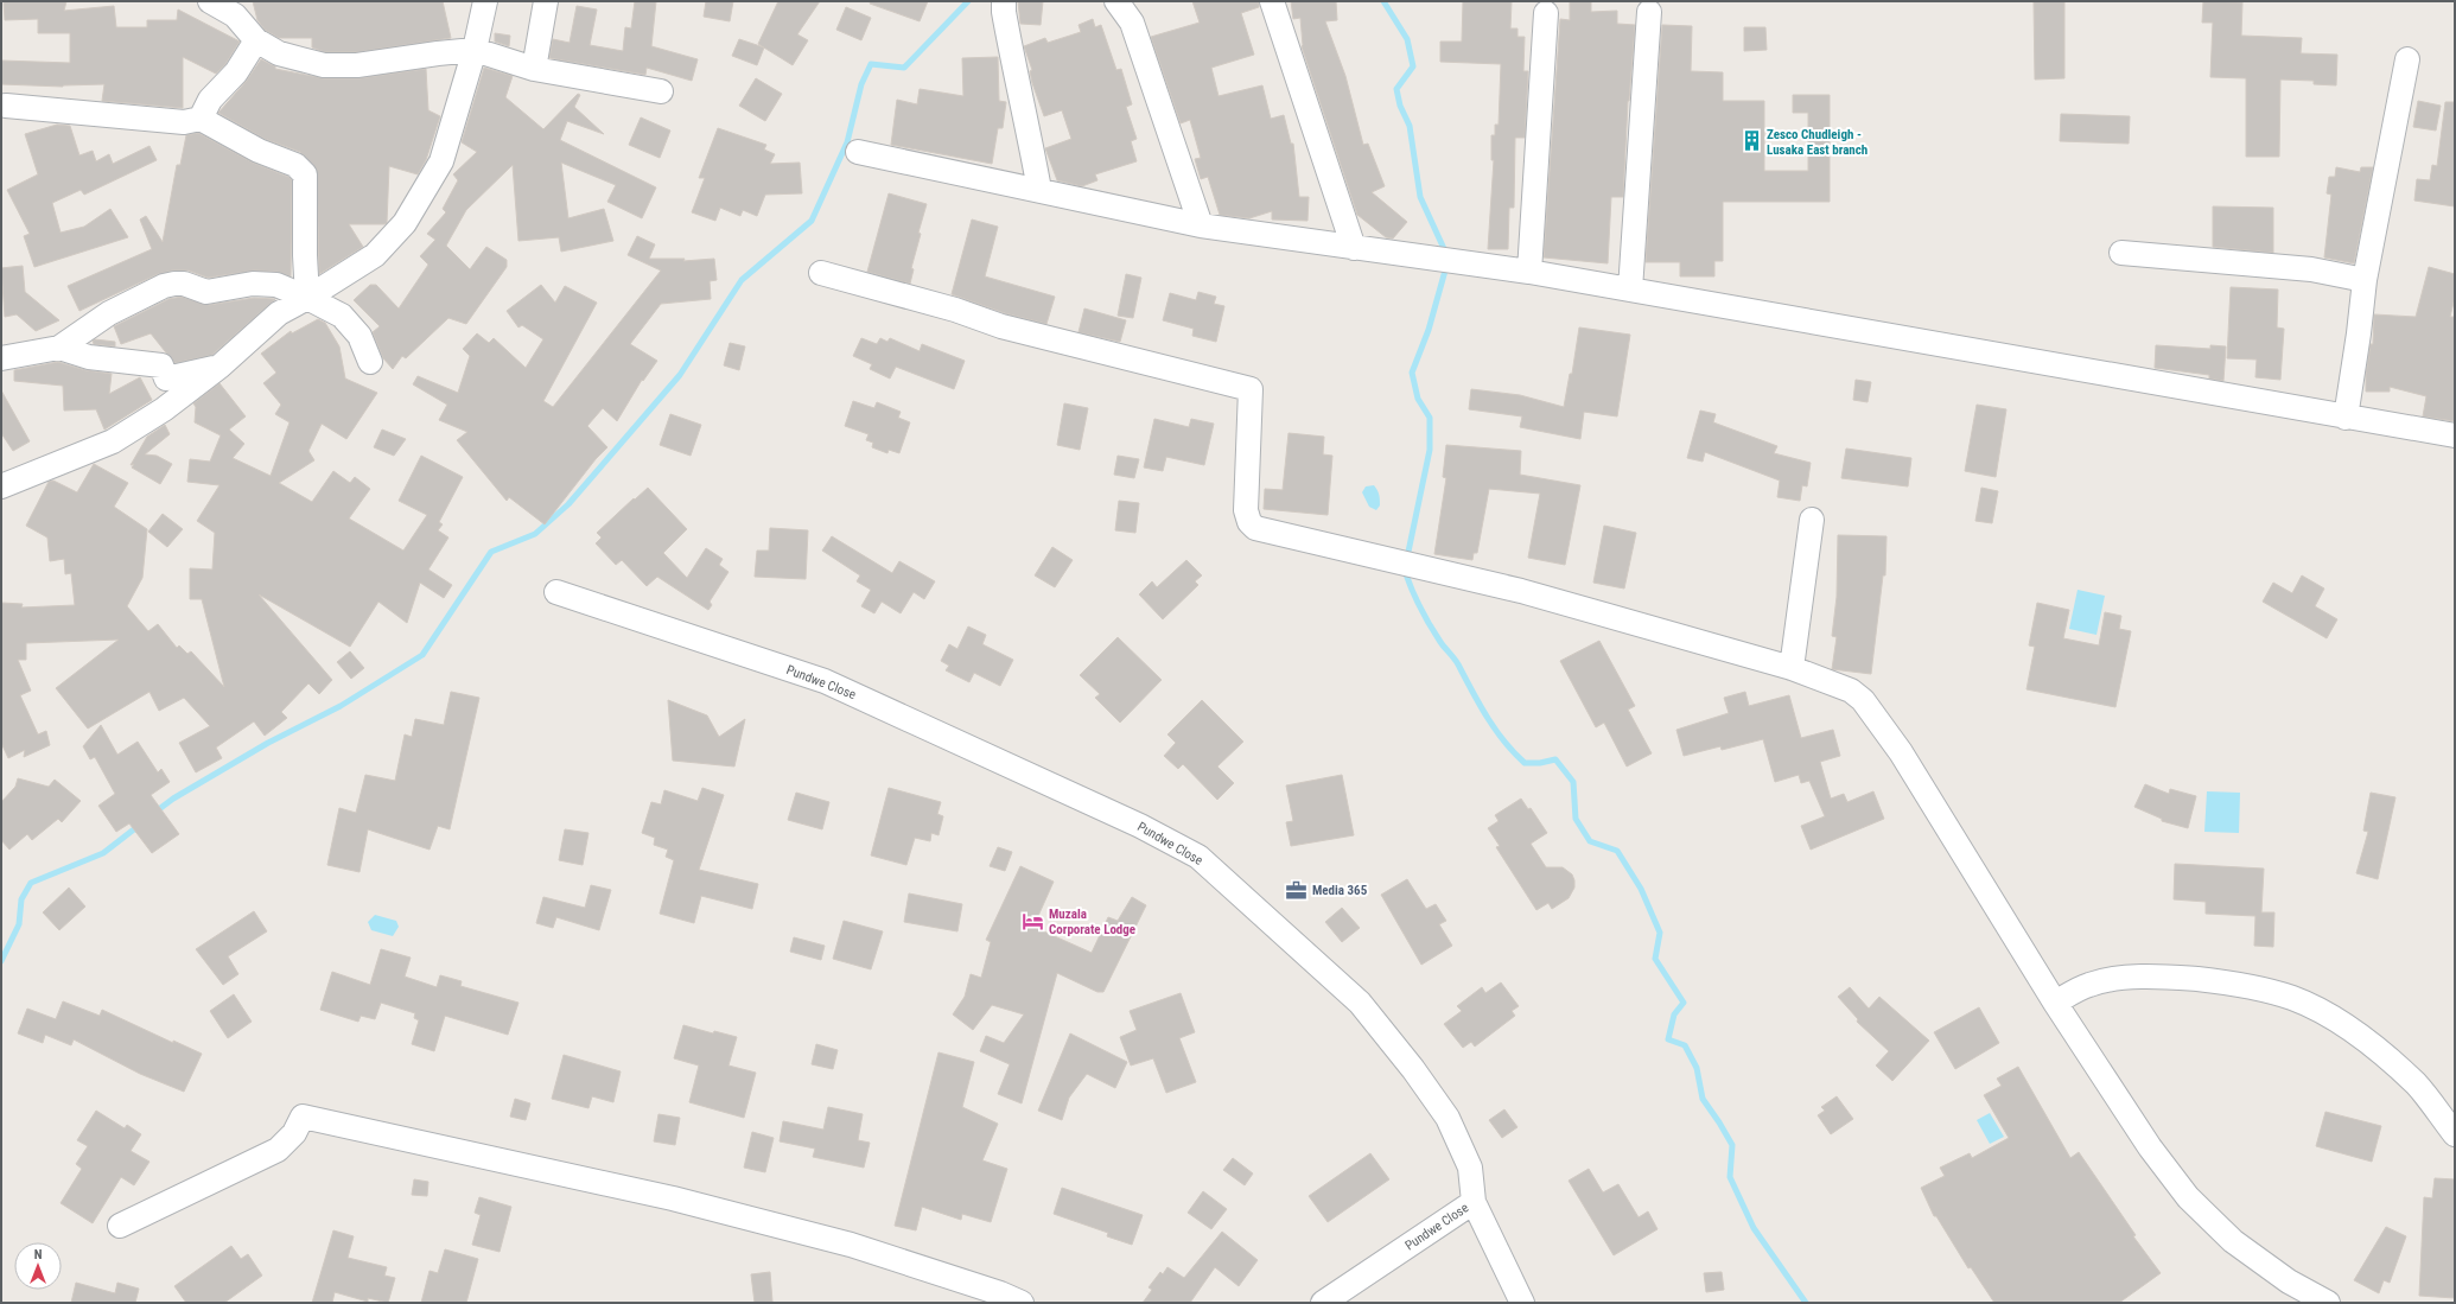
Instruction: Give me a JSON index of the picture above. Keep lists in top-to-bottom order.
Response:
{
  "streets": {
    "street": ["Pundwe Close"]
  },
  "places": {
    "building": ["Zesco Chudleigh - Lusaka East branch"],
    "office": ["Media 365"],
    "hotel": ["Muzala Corporate Lodge"]
  },
  "north": "top"
}
